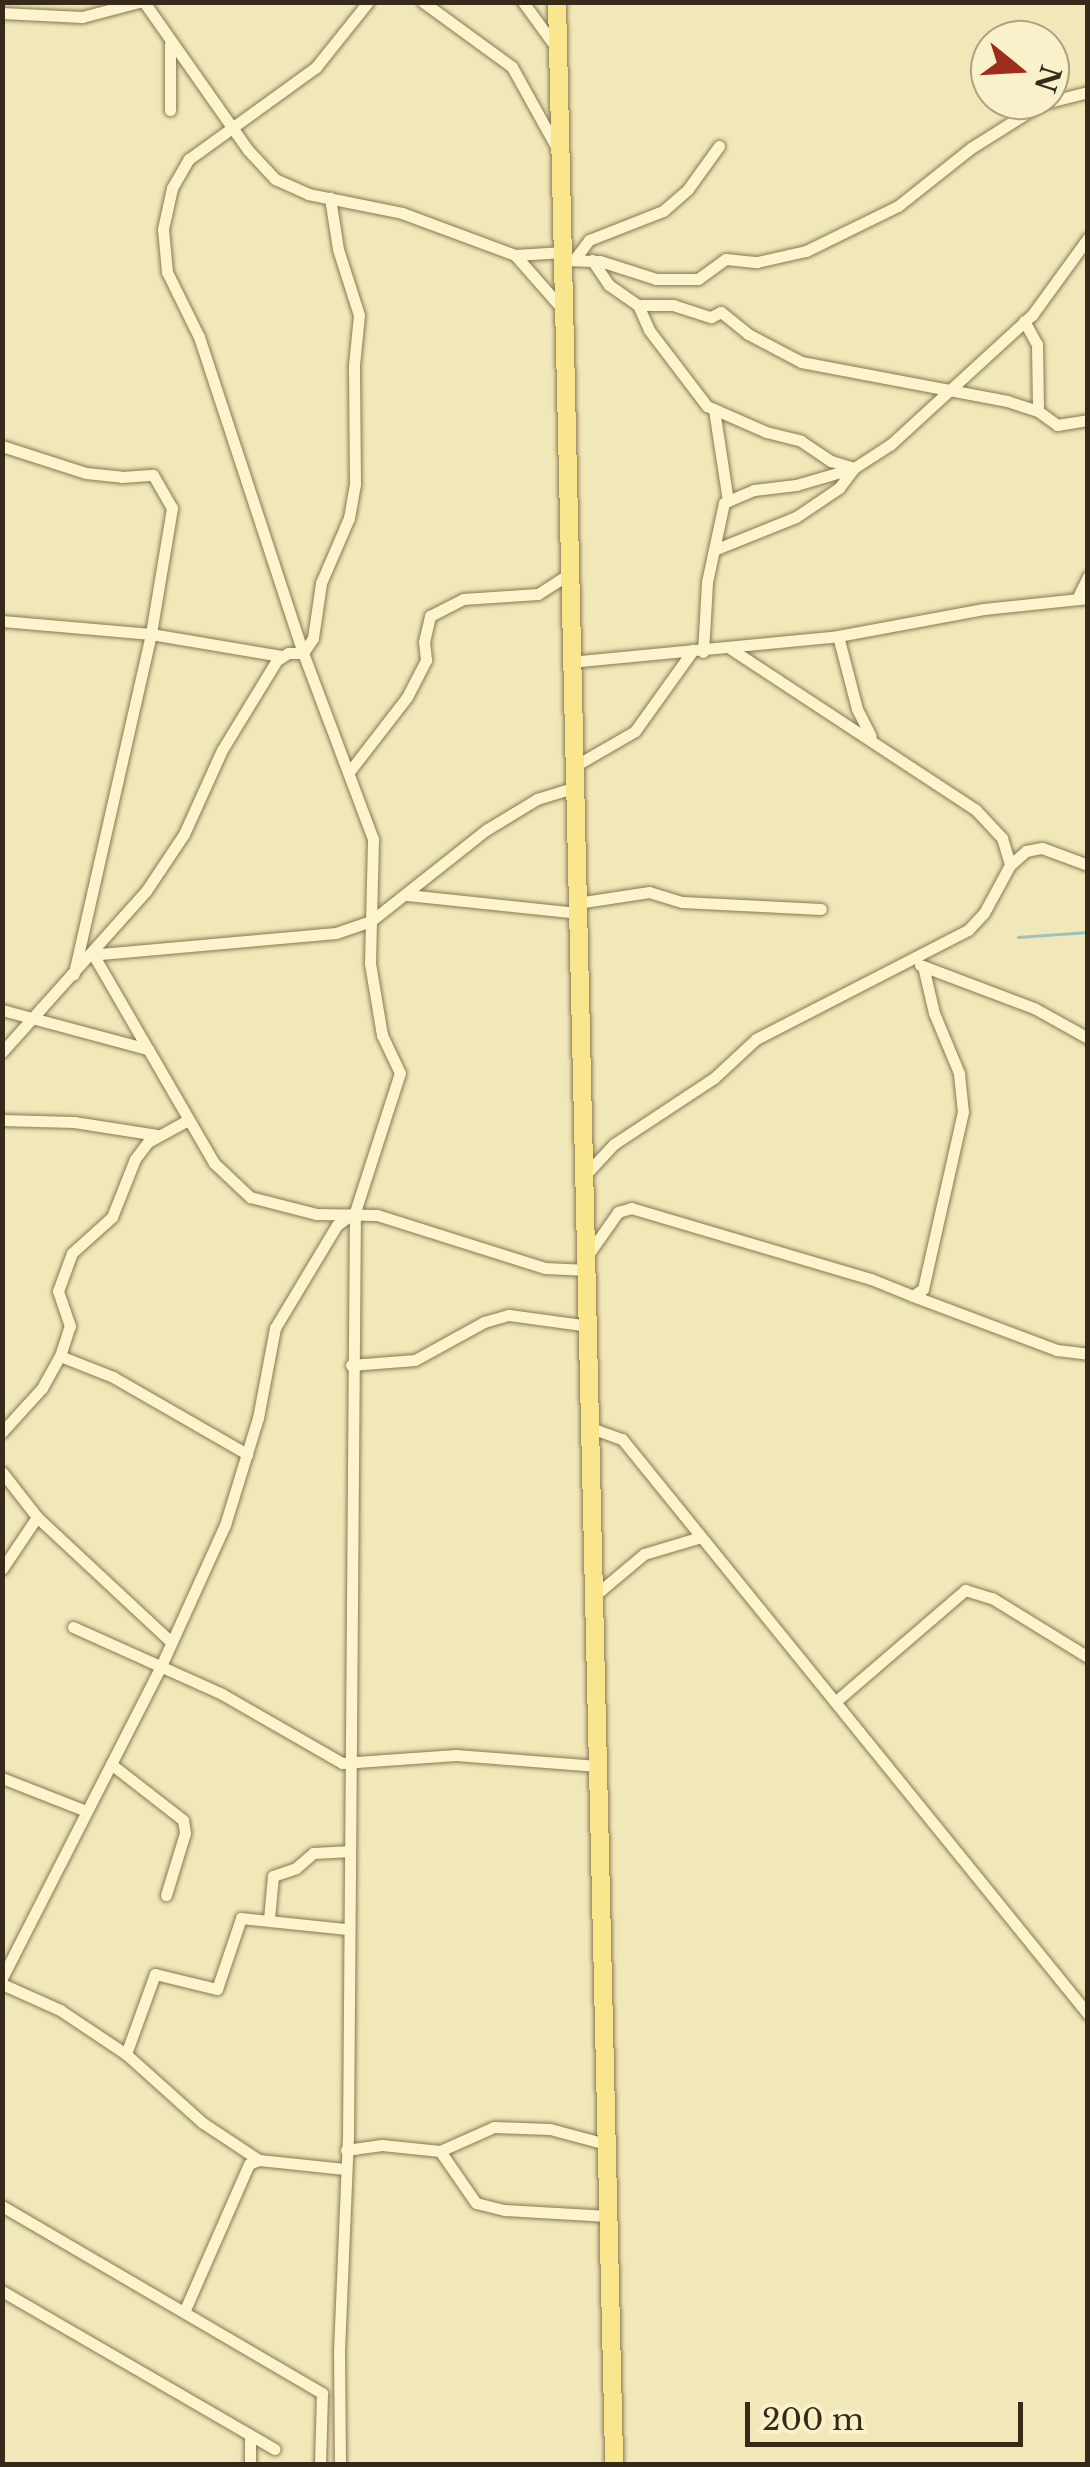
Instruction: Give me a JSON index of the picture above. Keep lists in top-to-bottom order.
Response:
{
  "scale_bar": "200 m",
  "north": "right"
}
